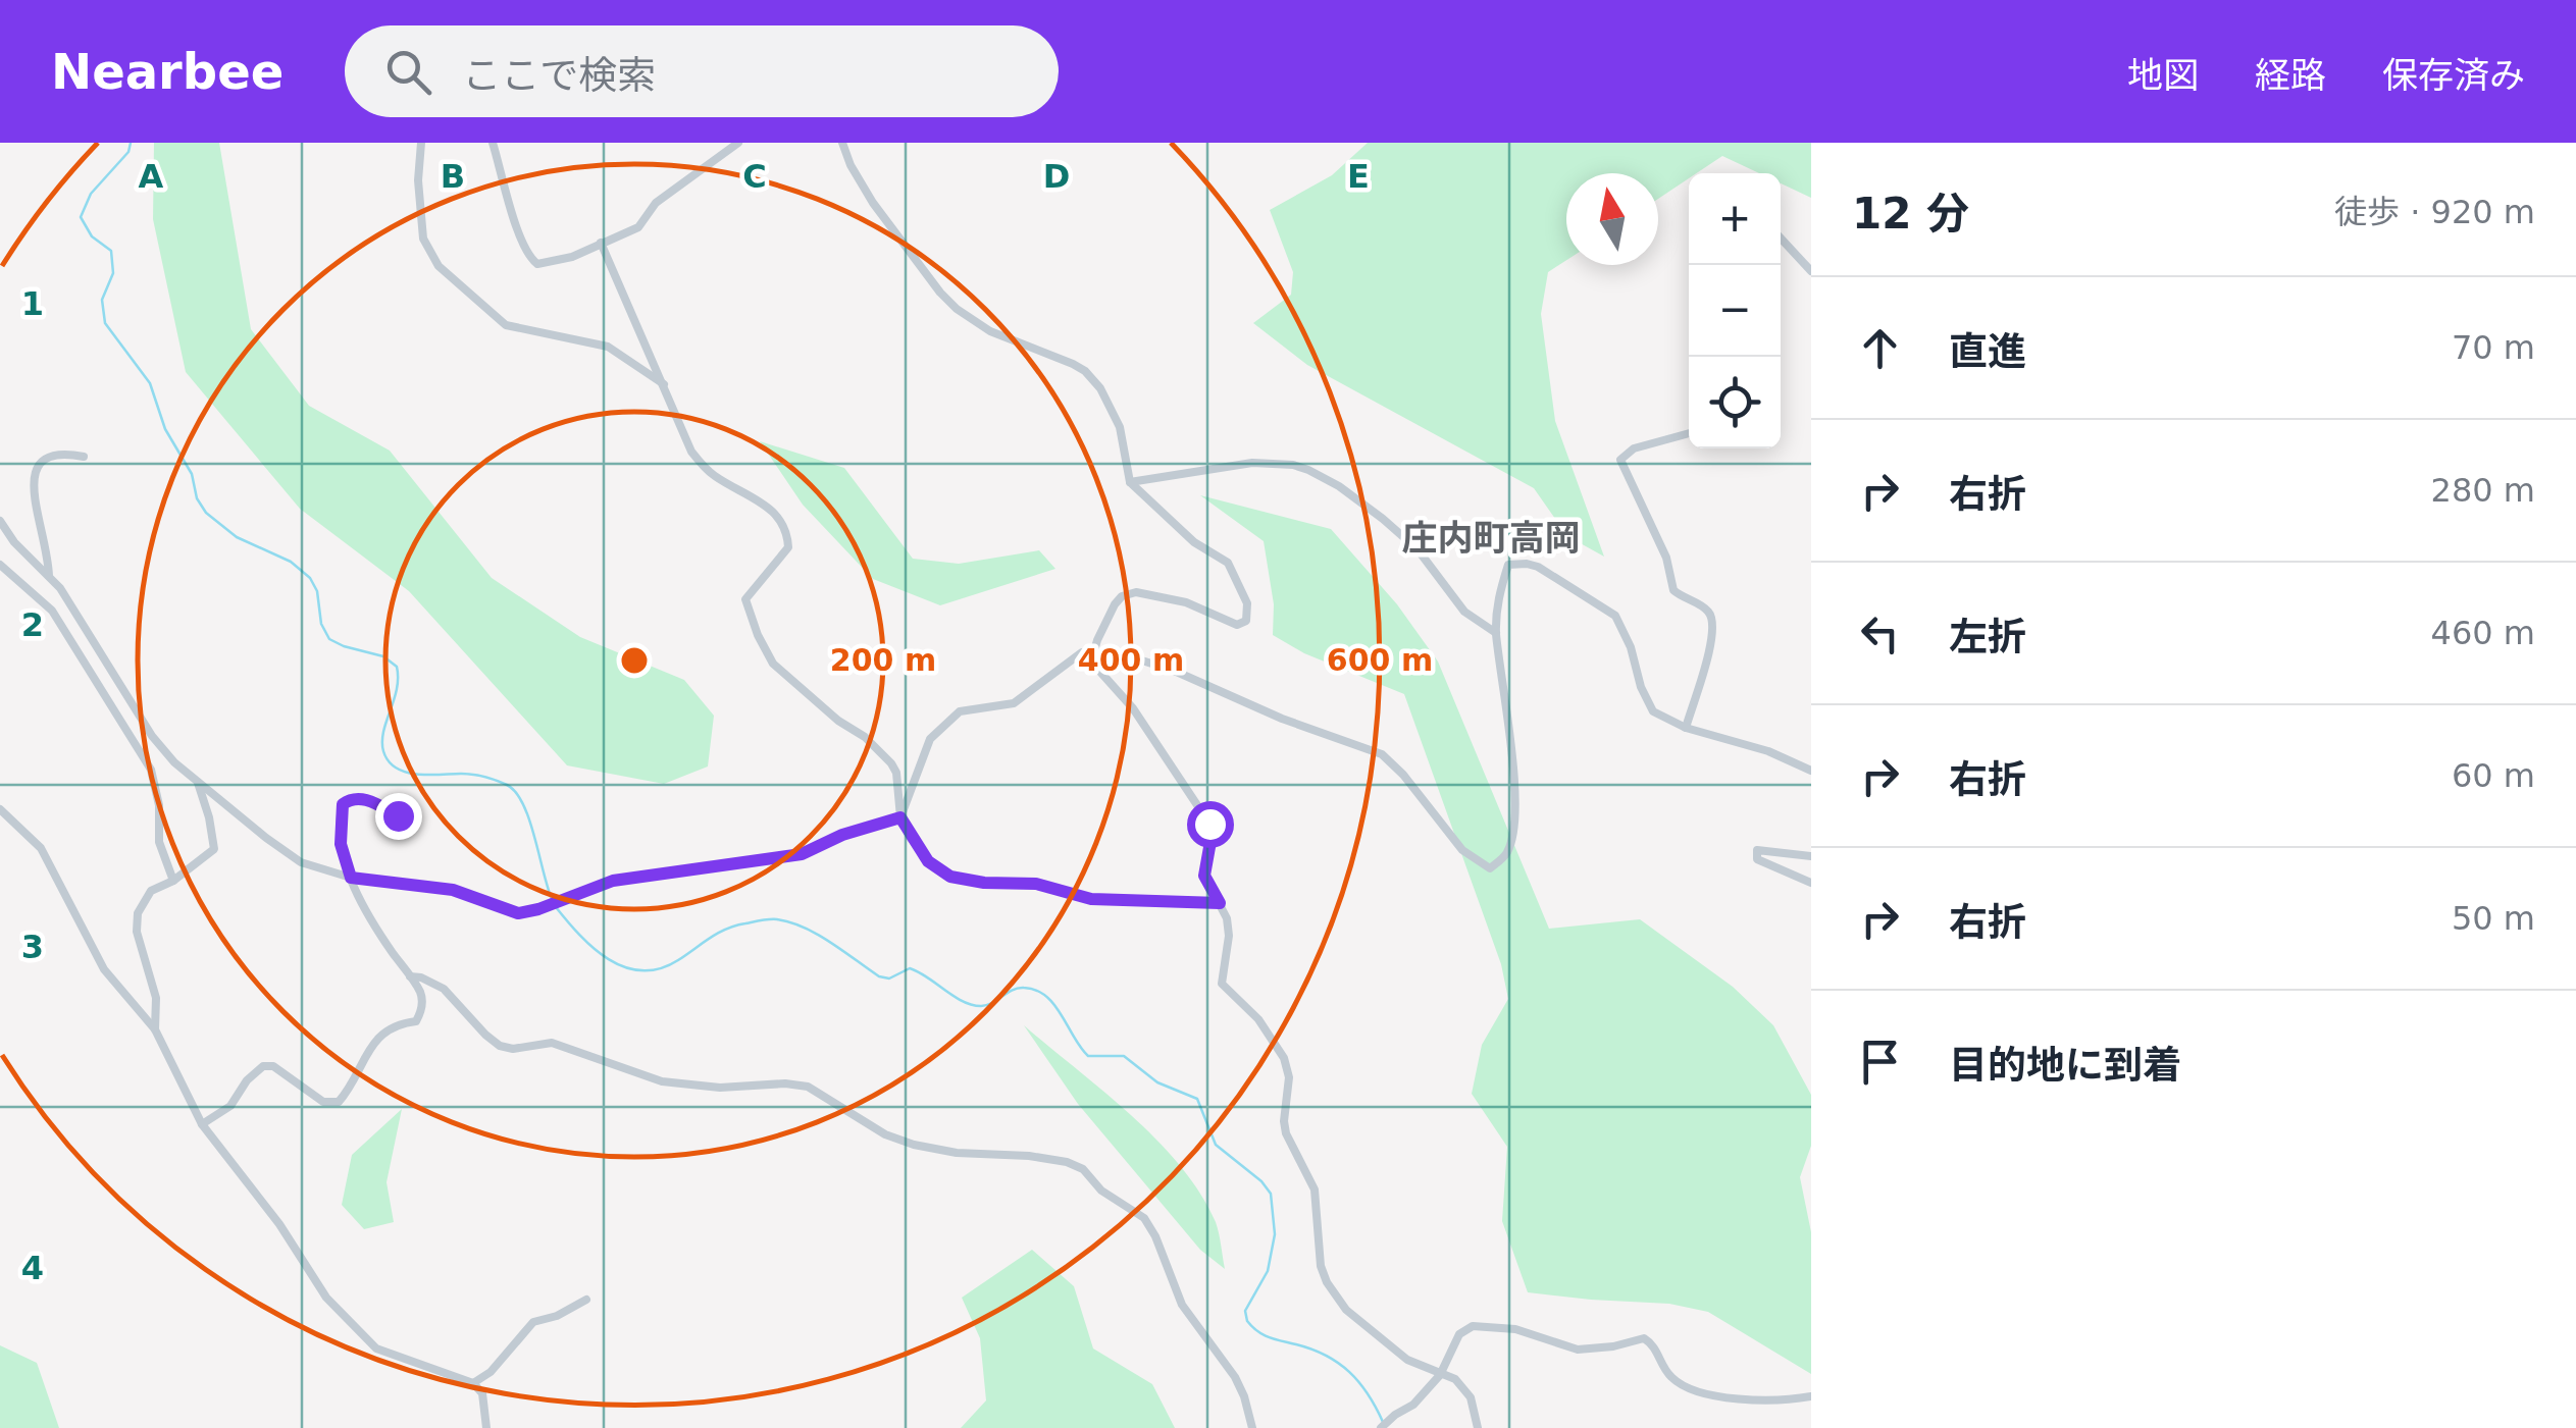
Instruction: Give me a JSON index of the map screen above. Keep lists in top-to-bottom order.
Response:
{
  "districts": ["庄内町高岡"],
  "north": "top",
  "page": {
    "header": "Nearbee",
    "search": "ここで検索",
    "nav": ["地図", "経路", "保存済み"],
    "heading": ["12 分", "徒歩 · 920 m"],
    "map_buttons": ["+", "−"],
    "list": [
      ["直進", "70 m"],
      ["右折", "280 m"],
      ["左折", "460 m"],
      ["右折", "60 m"],
      ["右折", "50 m"],
      "目的地に到着"
    ]
  },
  "grid": {
    "columns": [
      "A",
      "B",
      "C",
      "D",
      "E"
    ],
    "rows": [
      "1",
      "2",
      "3",
      "4"
    ]
  },
  "rings": ["200 m", "400 m", "600 m"]
}
